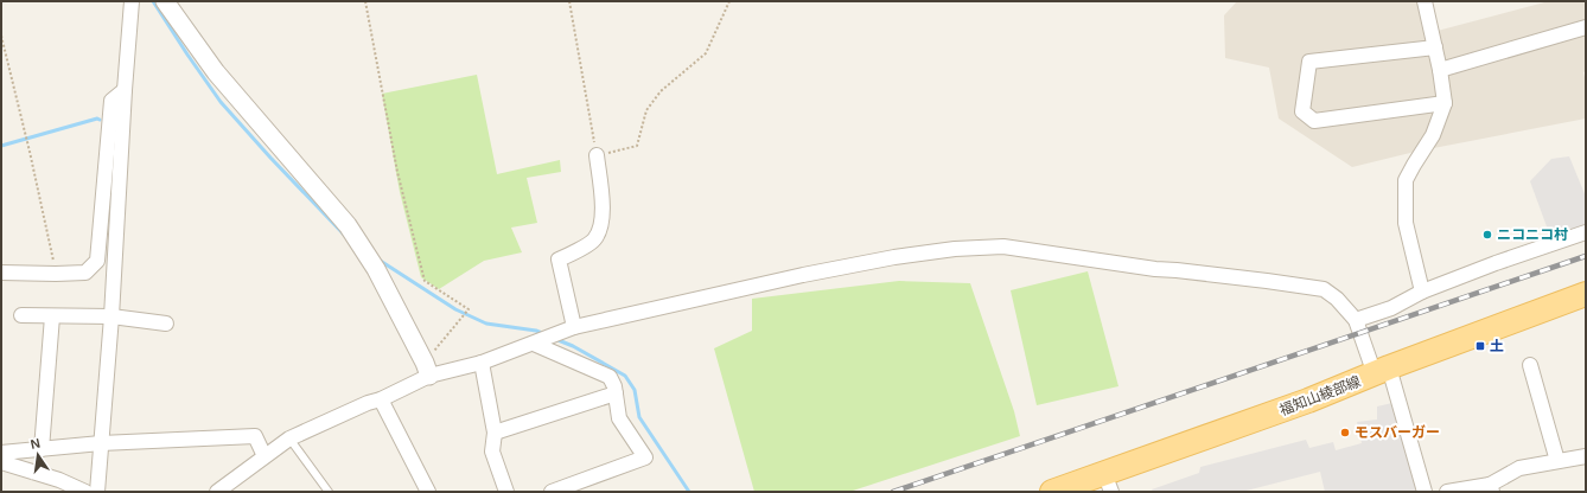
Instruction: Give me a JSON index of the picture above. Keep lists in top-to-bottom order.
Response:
{
  "streets": {
    "main road": ["福知山綾部線"]
  },
  "places": {
    "other": ["ニコニコ村", "モスバーガー"],
    "transit": ["土"]
  },
  "north": "top"
}
